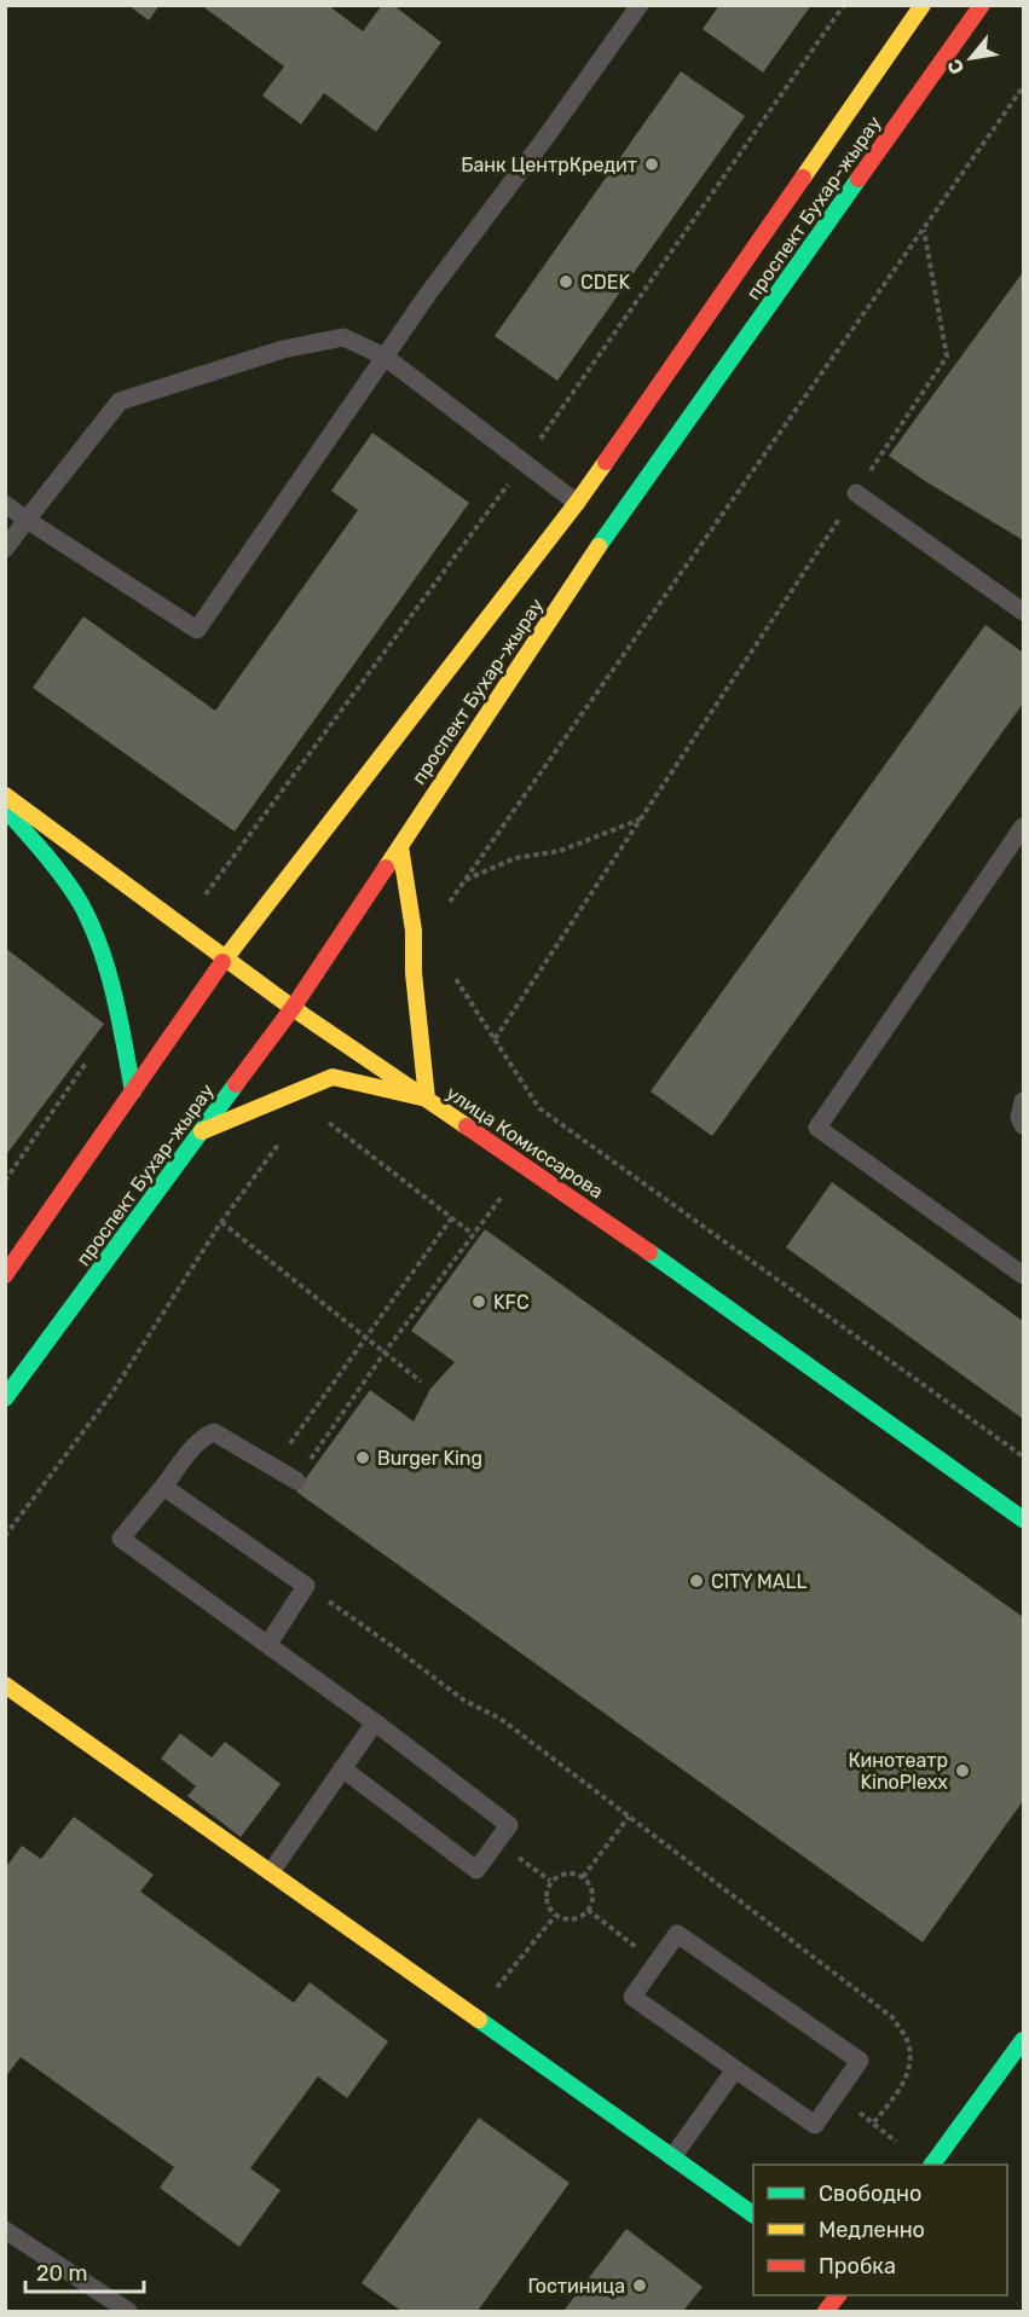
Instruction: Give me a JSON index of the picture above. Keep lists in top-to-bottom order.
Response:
{
  "streets": {
    "main road": ["проспект Бухар-жырау", "улица Комиссарова"]
  },
  "crossings": [
    ["проспект Бухар-жырау", "улица Комиссарова"]
  ],
  "places": [
    "Банк ЦентрКредит",
    "CDEK",
    "KFC",
    "Burger King",
    "CITY MALL",
    "Кинотеатр KinoPlexx",
    "Гостиница"
  ],
  "legend": ["Свободно", "Медленно", "Пробка"],
  "scale_bar": "20 m",
  "north": "bottom left"
}
